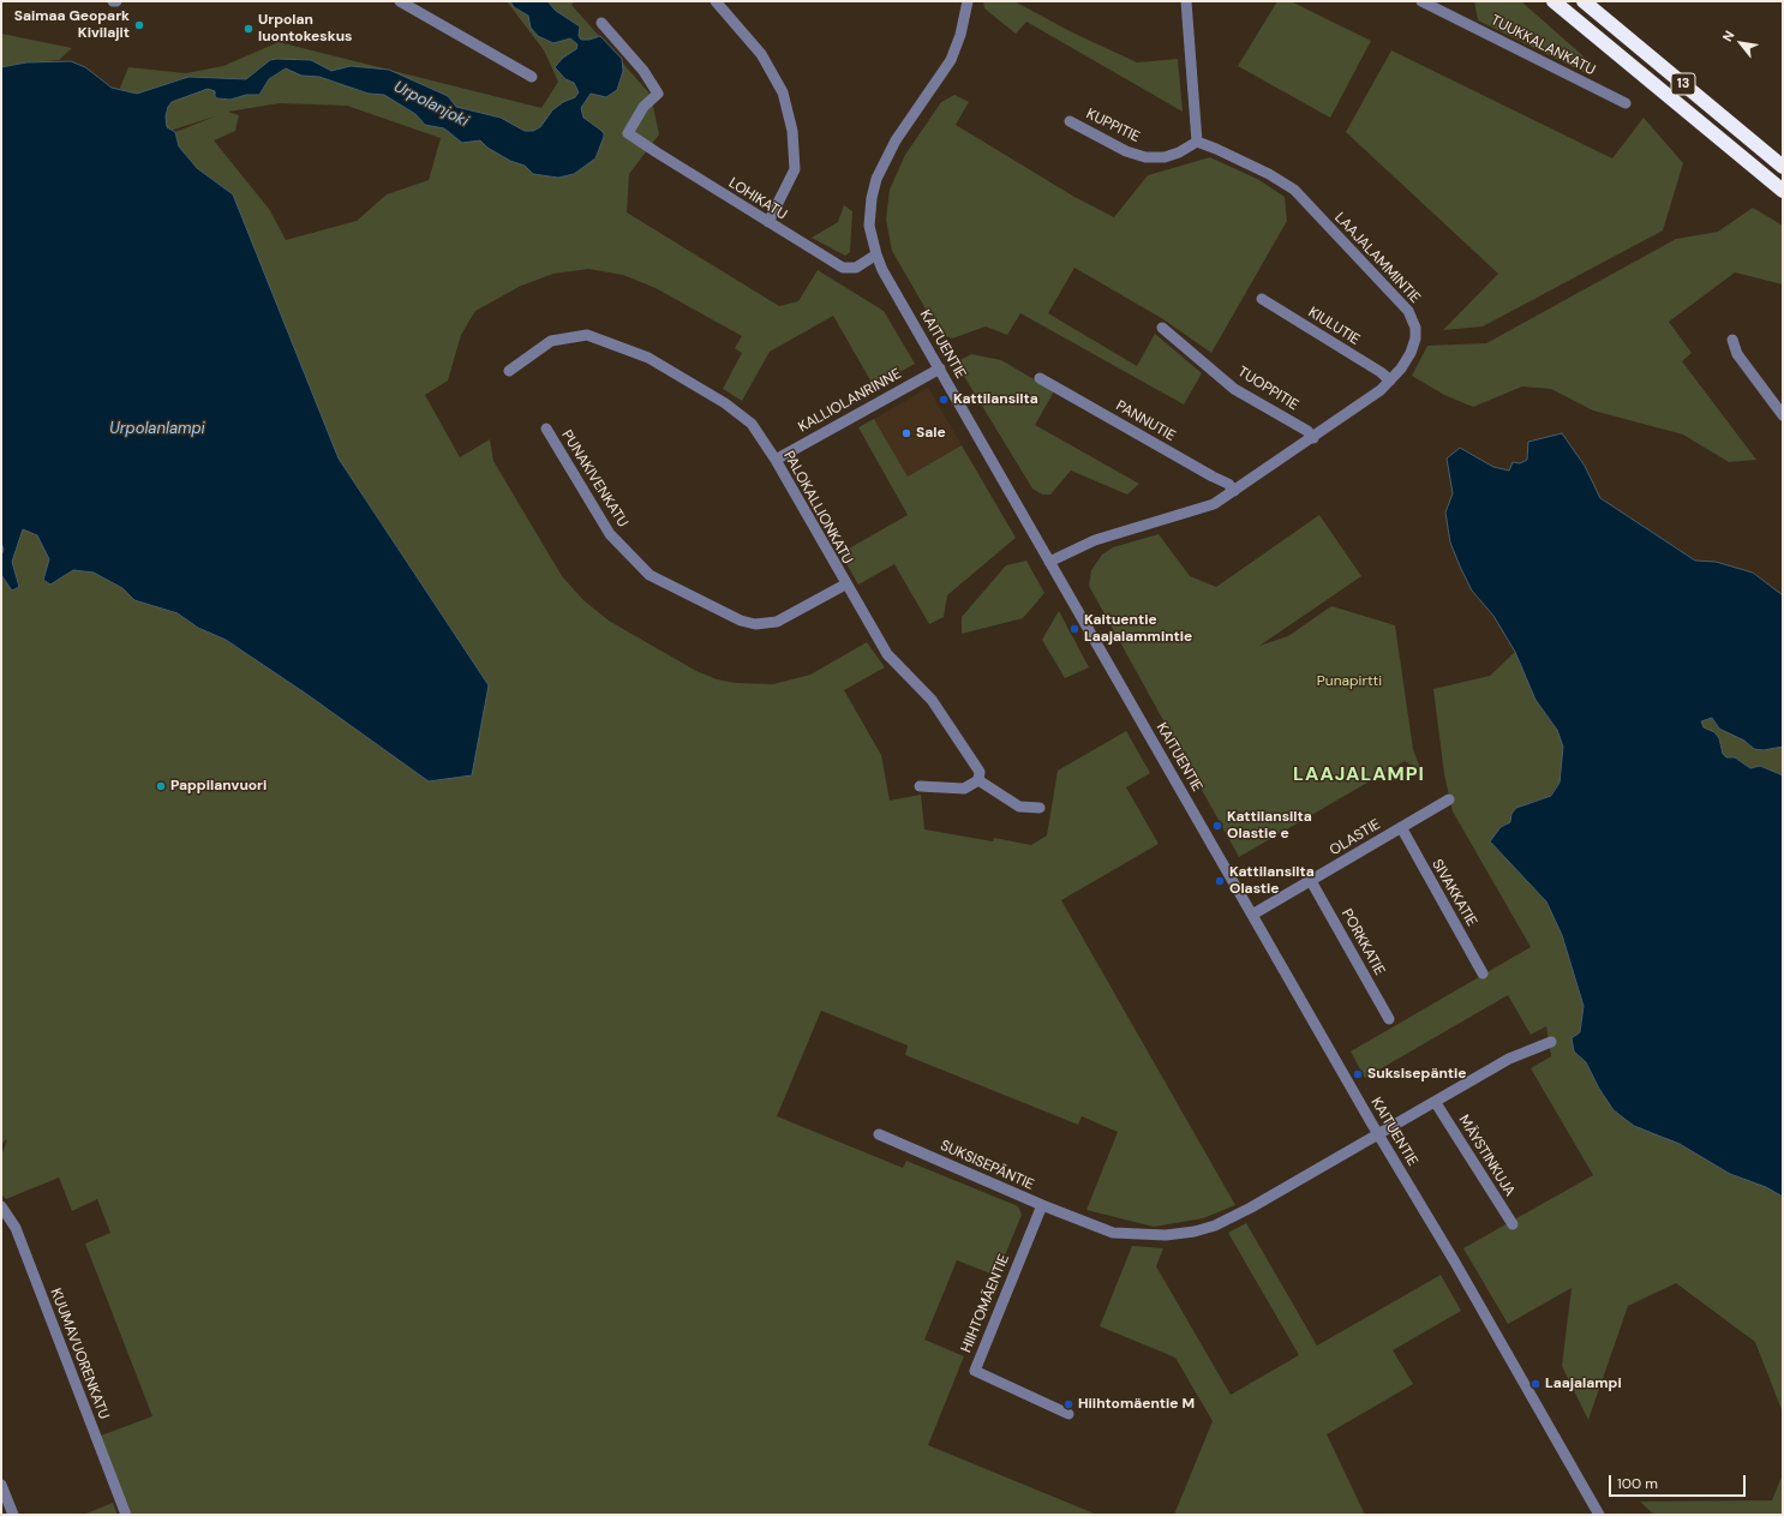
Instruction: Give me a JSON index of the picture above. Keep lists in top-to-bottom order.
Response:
{
  "streets": {
    "highway": ["13"],
    "street": [
      "TUUKKALANKATU",
      "KUPPITIE",
      "LOHIKATU",
      "LAAJALAMMINTIE",
      "KIULUTIE",
      "KAITUENTIE",
      "TUOPPITIE",
      "KALLIOLANRINNE",
      "PANNUTIE",
      "PUNAKIVENKATU",
      "PALOKALLIONKATU",
      "OLASTIE",
      "SIVAKKATIE",
      "PORKKATIE",
      "MÄYSTINKUJA",
      "SUKSISEPÄNTIE",
      "HIIHTOMÄENTIE",
      "KUUMAVUORENKATU"
    ]
  },
  "crossings": [
    ["KUPPITIE", "LAAJALAMMINTIE"],
    ["LOHIKATU", "KAITUENTIE"],
    ["LAAJALAMMINTIE", "KIULUTIE"],
    ["LAAJALAMMINTIE", "KAITUENTIE"],
    ["LAAJALAMMINTIE", "TUOPPITIE"],
    ["LAAJALAMMINTIE", "PANNUTIE"],
    ["KAITUENTIE", "KALLIOLANRINNE"],
    ["KAITUENTIE", "OLASTIE"],
    ["KAITUENTIE", "SUKSISEPÄNTIE"],
    ["KALLIOLANRINNE", "PALOKALLIONKATU"],
    ["PUNAKIVENKATU", "PALOKALLIONKATU"],
    ["OLASTIE", "SIVAKKATIE"],
    ["OLASTIE", "PORKKATIE"],
    ["MÄYSTINKUJA", "SUKSISEPÄNTIE"],
    ["SUKSISEPÄNTIE", "HIIHTOMÄENTIE"]
  ],
  "districts": ["LAAJALAMPI"],
  "water": ["Urpolanjoki", "Urpolanlampi"],
  "parks": ["Punapirtti"],
  "places": [
    "Saimaa Geopark Kivilajit",
    "Urpolan luontokeskus",
    "Kattilansilta",
    "Sale",
    "Kaituentie Laajalammintie",
    "Pappilanvuori",
    "Kattilansilta Olastie e",
    "Kattilansilta Olastie",
    "Suksisepäntie",
    "Laajalampi",
    "Hiihtomäentie M"
  ],
  "scale_bar": "100 m",
  "north": "top left"
}
